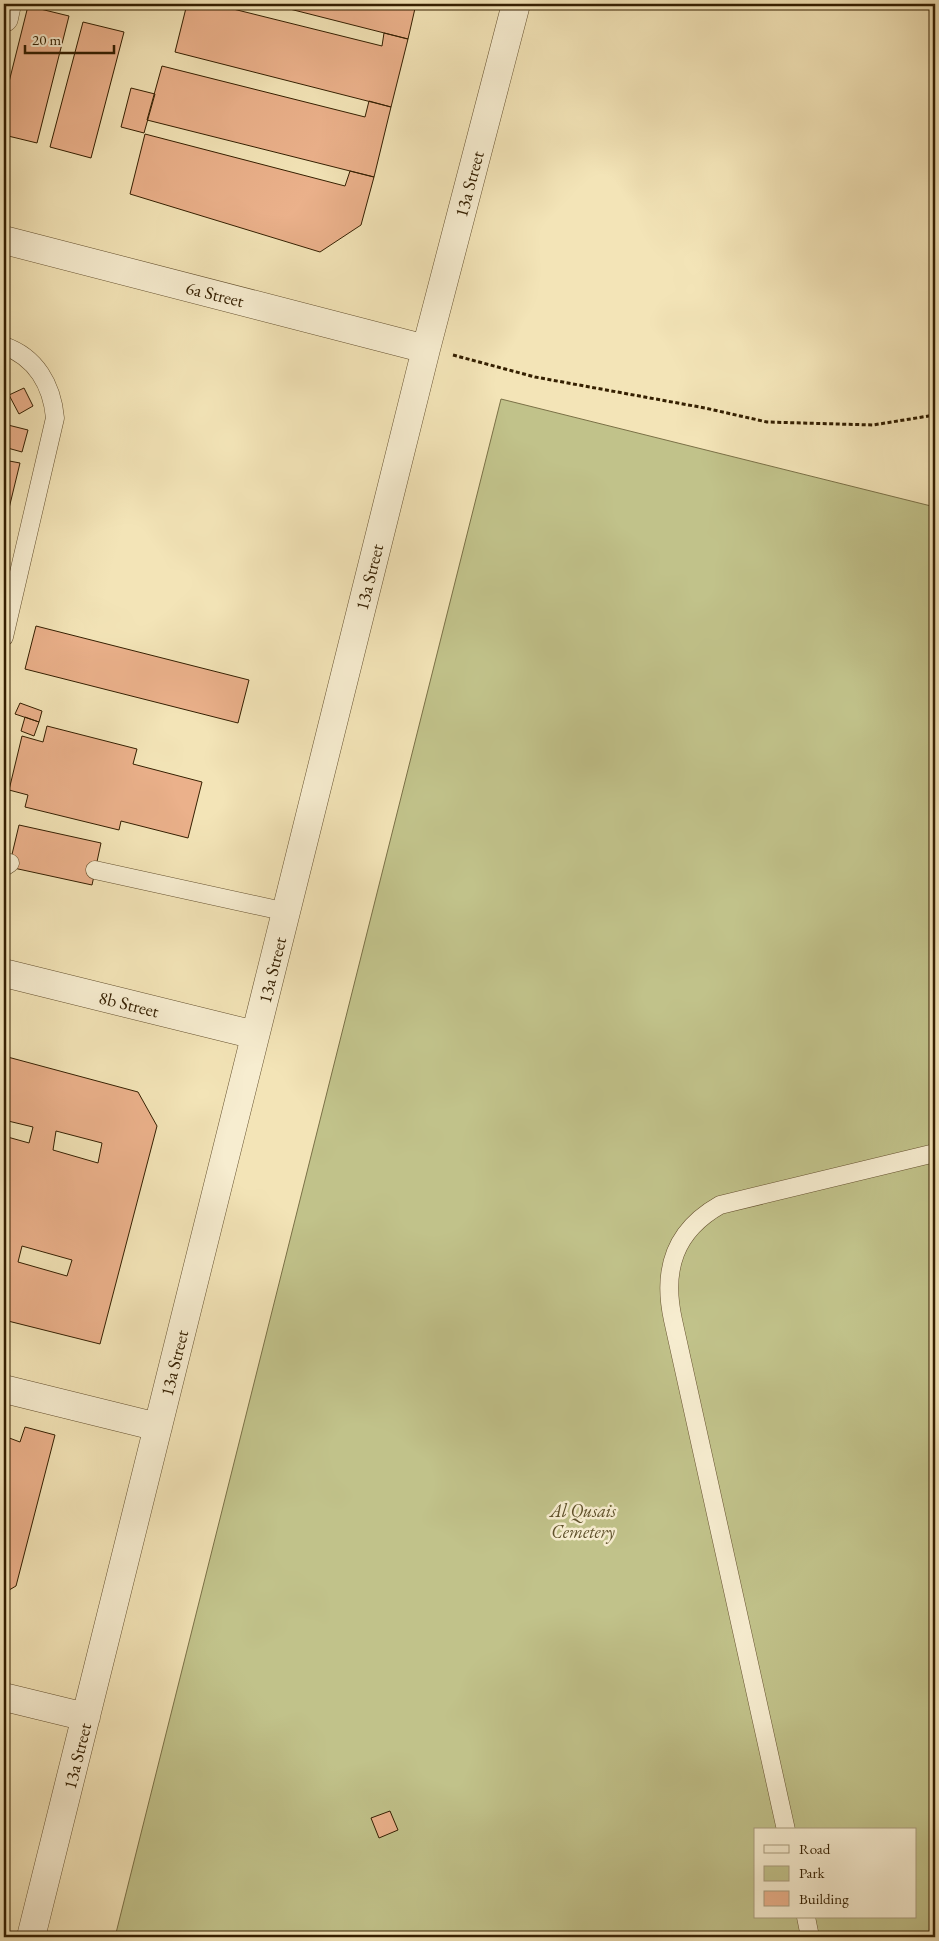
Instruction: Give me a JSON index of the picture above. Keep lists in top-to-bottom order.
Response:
{
  "streets": {
    "street": ["13a Street", "6a Street", "8b Street"]
  },
  "crossings": [
    ["13a Street", "6a Street"],
    ["13a Street", "8b Street"]
  ],
  "parks": ["Al Qusais Cemetery"],
  "legend": ["Road", "Park", "Building"],
  "scale_bar": "20 m"
}
